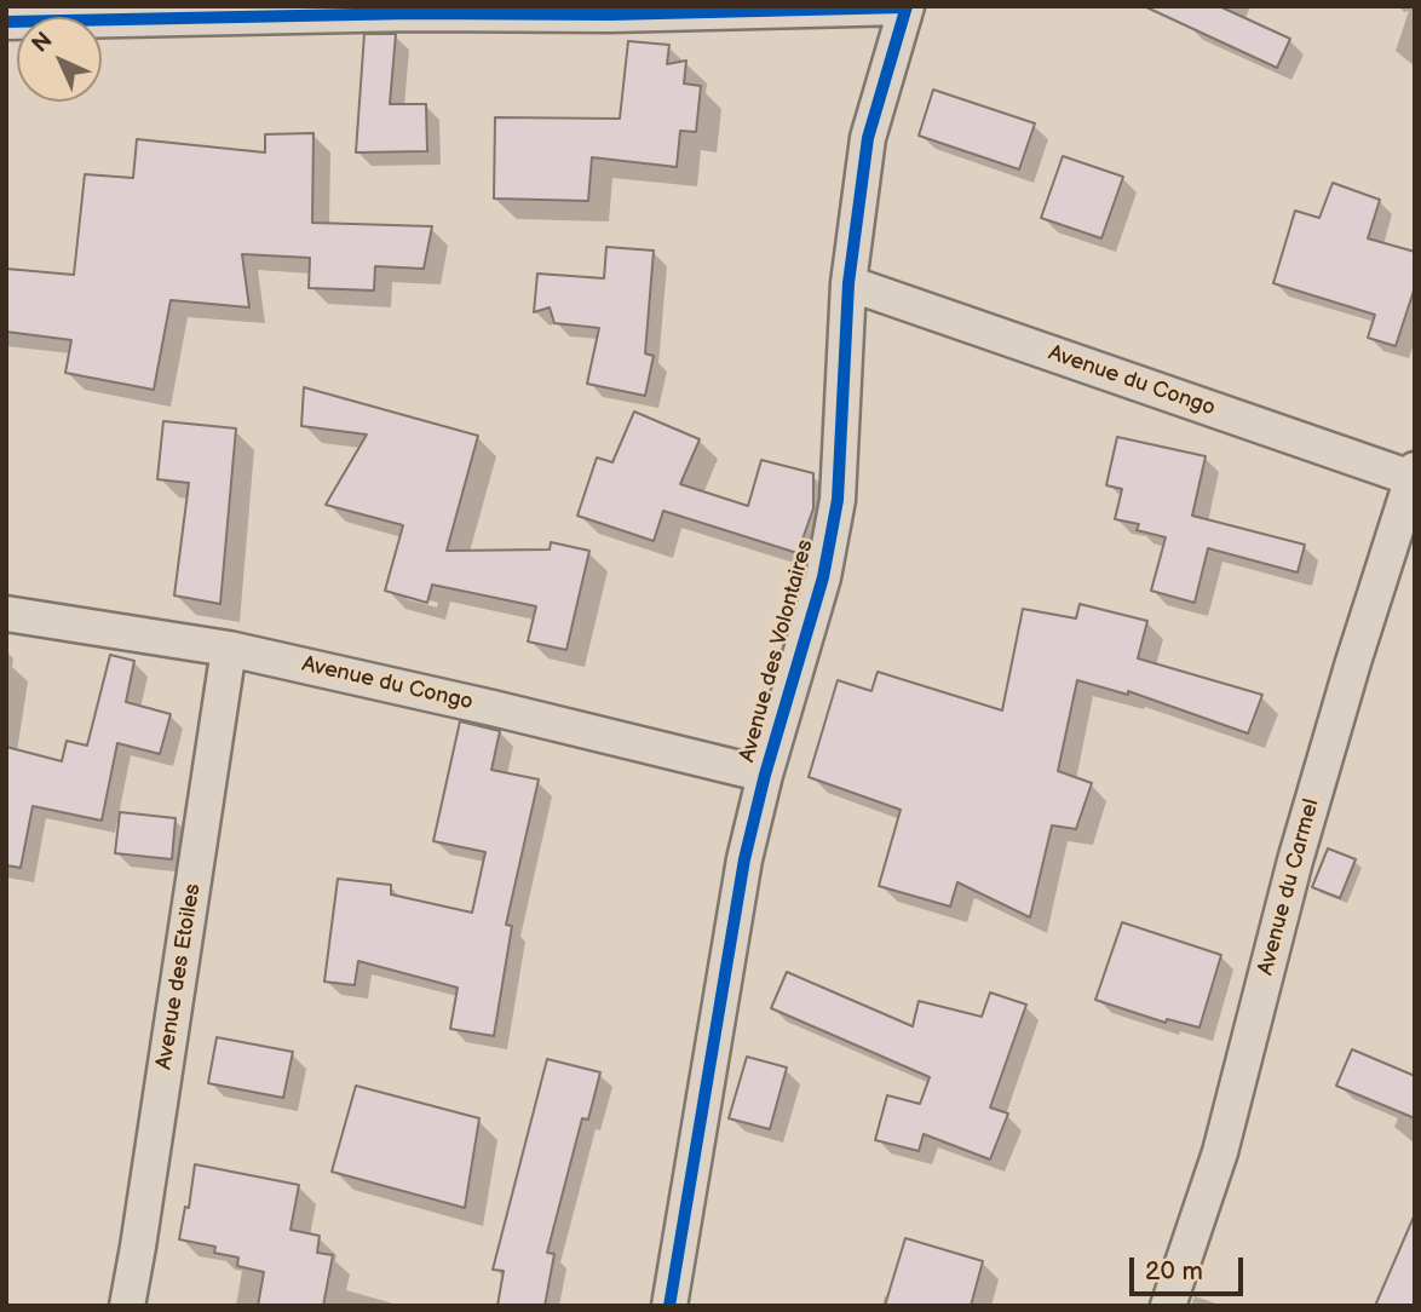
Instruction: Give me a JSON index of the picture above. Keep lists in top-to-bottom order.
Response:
{
  "streets": {
    "street": [
      "Avenue du Congo",
      "Avenue des Volontaires",
      "Avenue du Carmel",
      "Avenue des Etoiles"
    ]
  },
  "crossings": [
    ["Avenue du Congo", "Avenue des Volontaires"],
    ["Avenue du Congo", "Avenue du Carmel"],
    ["Avenue du Congo", "Avenue des Etoiles"]
  ],
  "scale_bar": "20 m",
  "north": "top left"
}
